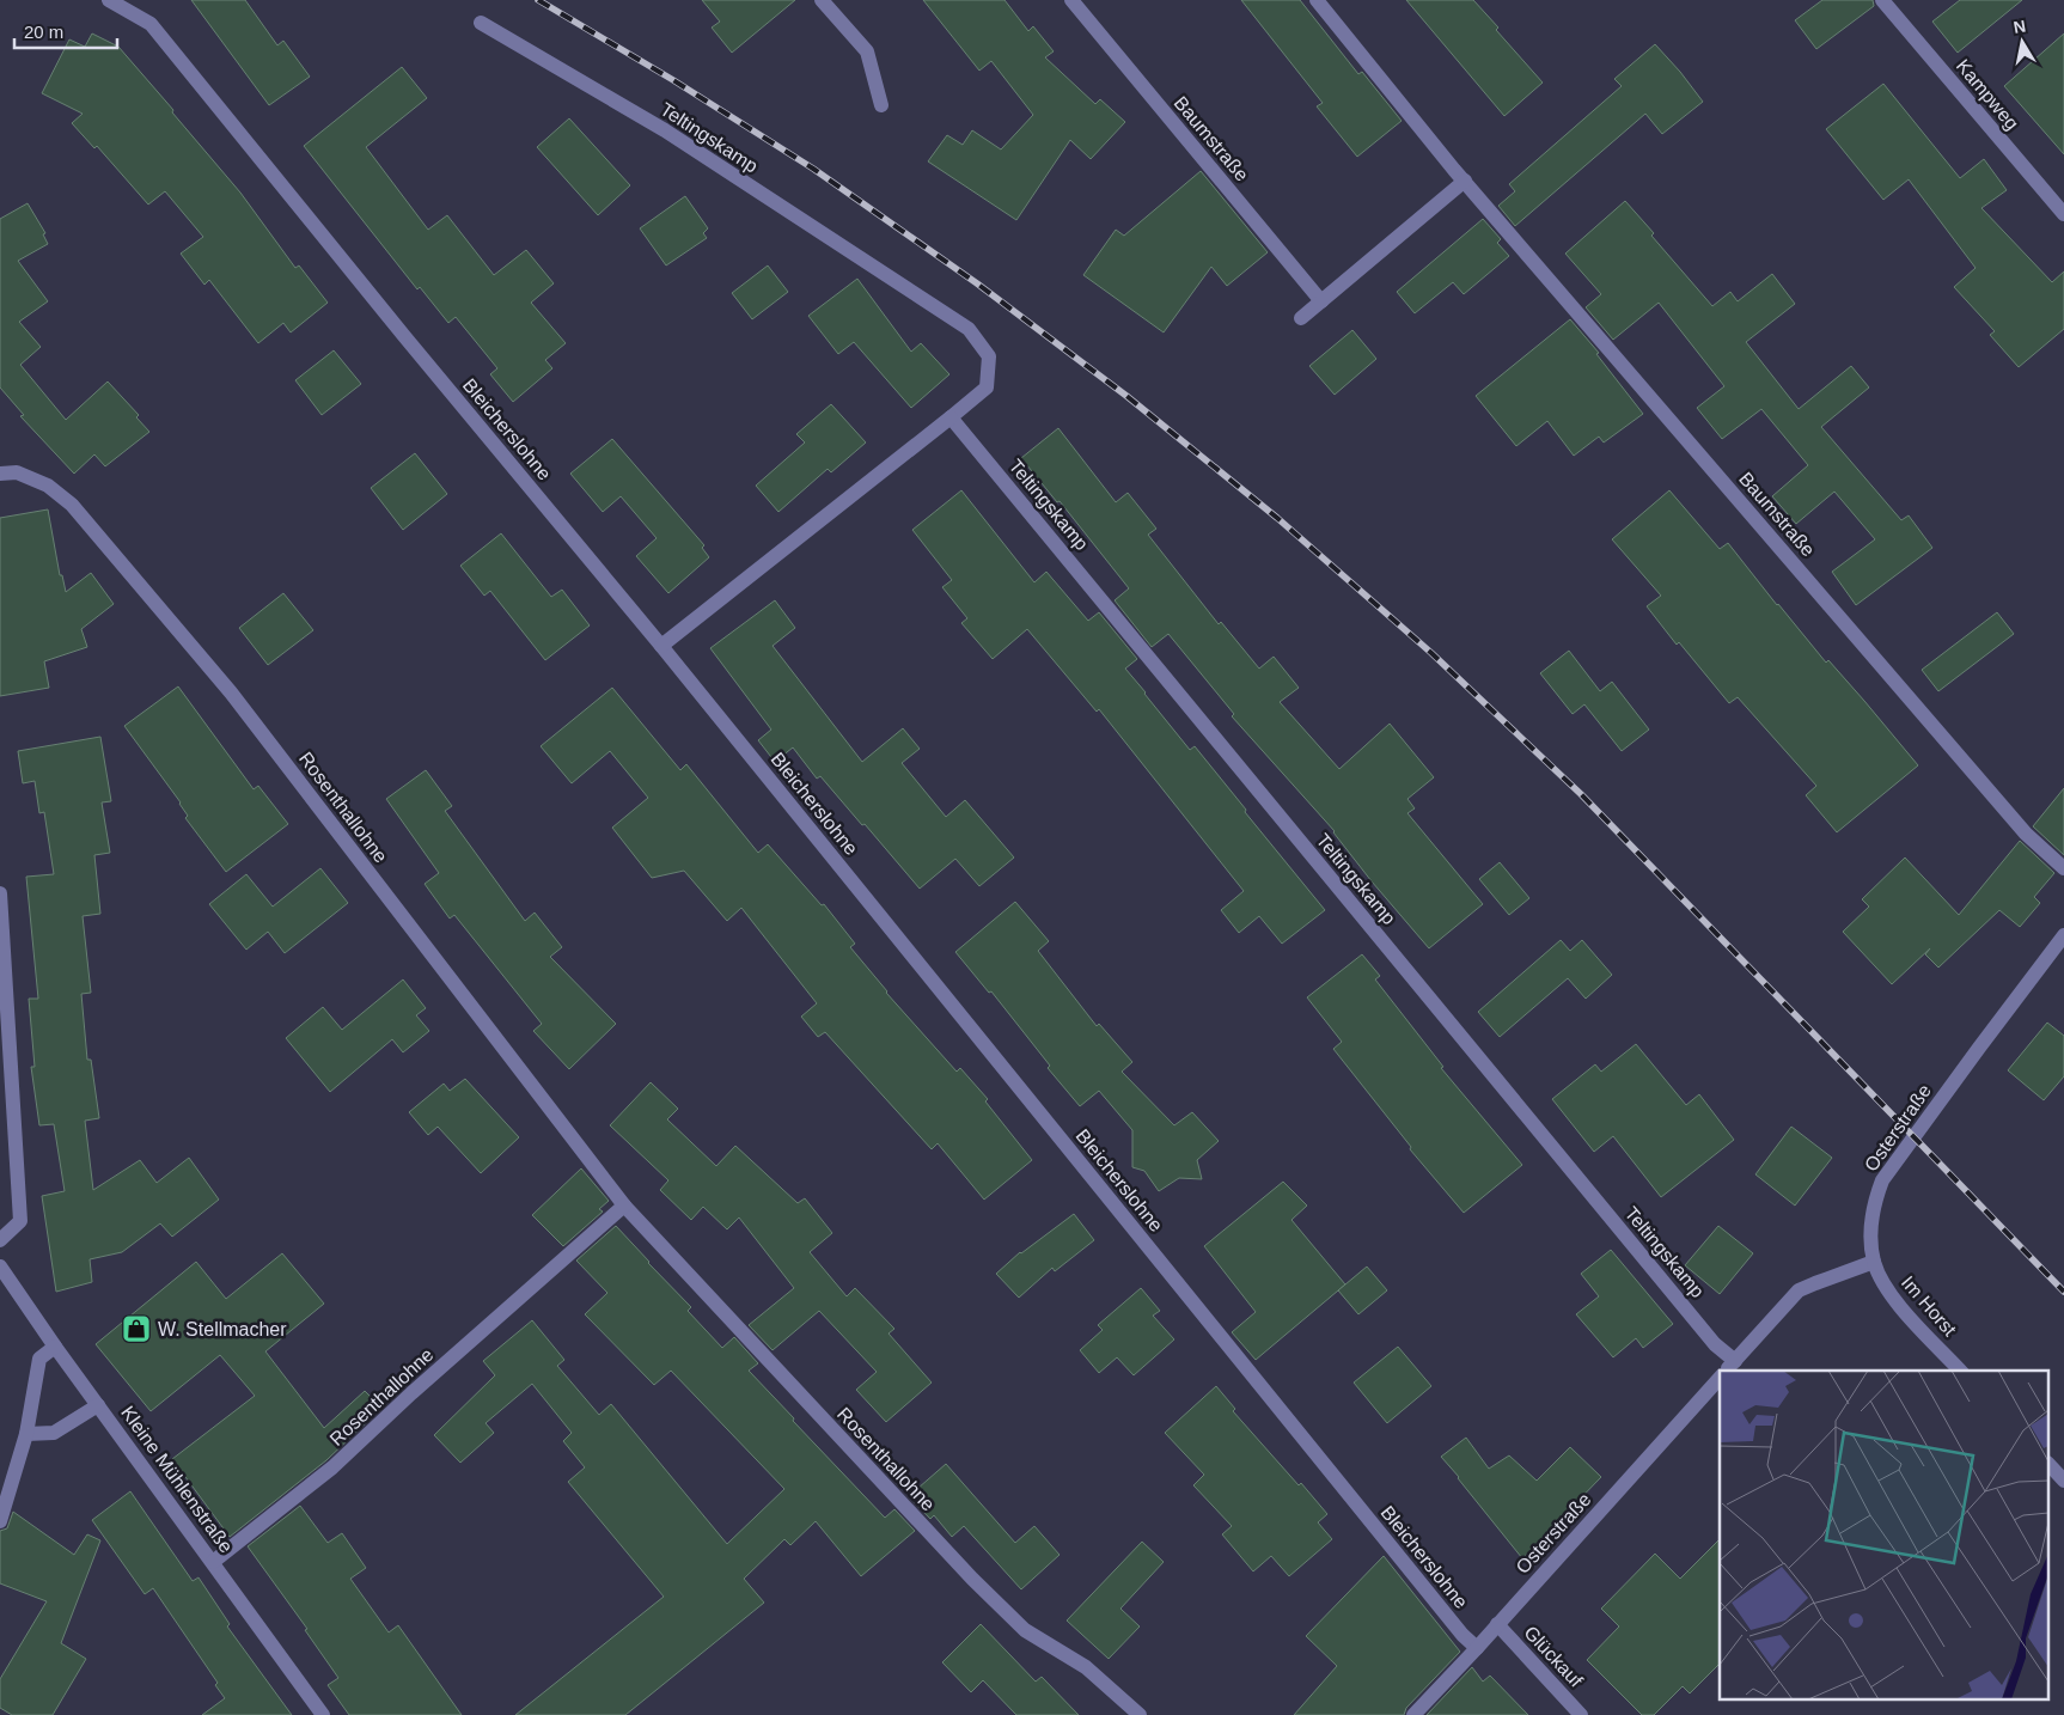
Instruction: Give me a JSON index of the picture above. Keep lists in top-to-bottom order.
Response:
{
  "streets": {
    "street": [
      "Kampweg",
      "Teltingskamp",
      "Baumstraße",
      "Bleicherslohne",
      "Rosenthallohne",
      "Osterstraße",
      "Im Horst",
      "Kleine Mühlenstraße",
      "Glückauf"
    ]
  },
  "crossings": [
    ["Teltingskamp", "Bleicherslohne"],
    ["Teltingskamp", "Osterstraße"],
    ["Bleicherslohne", "Osterstraße"],
    ["Rosenthallohne", "Kleine Mühlenstraße"],
    ["Osterstraße", "Im Horst"],
    ["Osterstraße", "Glückauf"]
  ],
  "places": {
    "shop": ["W. Stellmacher"]
  },
  "scale_bar": "20 m",
  "north": "top"
}
